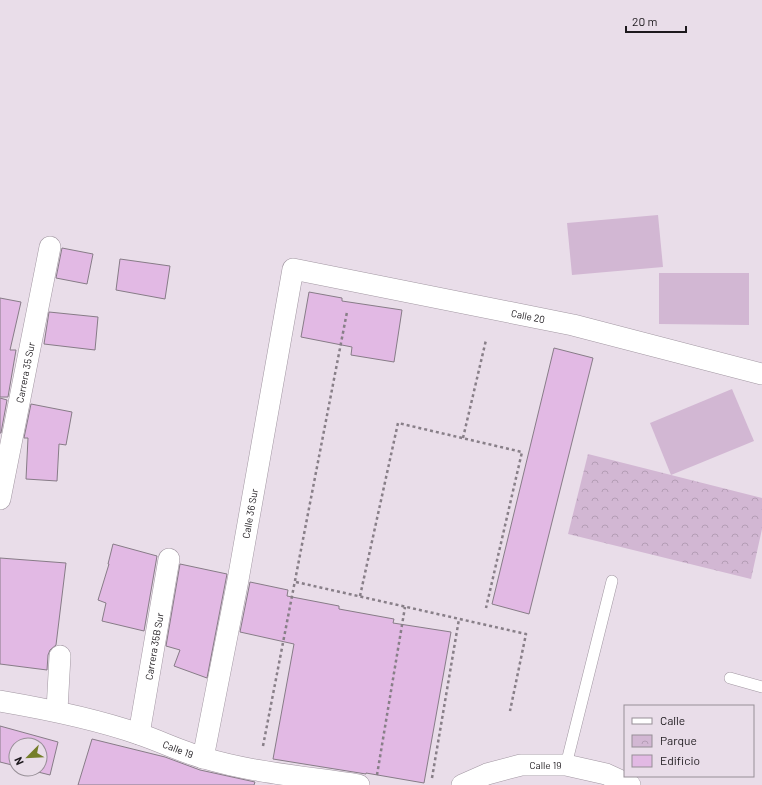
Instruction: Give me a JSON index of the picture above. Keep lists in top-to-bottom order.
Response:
{
  "streets": {
    "street": [
      "Calle 20",
      "Carrera 35 Sur",
      "Calle 36 Sur",
      "Carrera 35B Sur",
      "Calle 19"
    ]
  },
  "crossings": [
    ["Calle 20", "Calle 36 Sur"],
    ["Calle 36 Sur", "Calle 19"],
    ["Carrera 35B Sur", "Calle 19"]
  ],
  "legend": ["Calle", "Parque", "Edificio"],
  "scale_bar": "20 m",
  "north": "bottom left"
}
